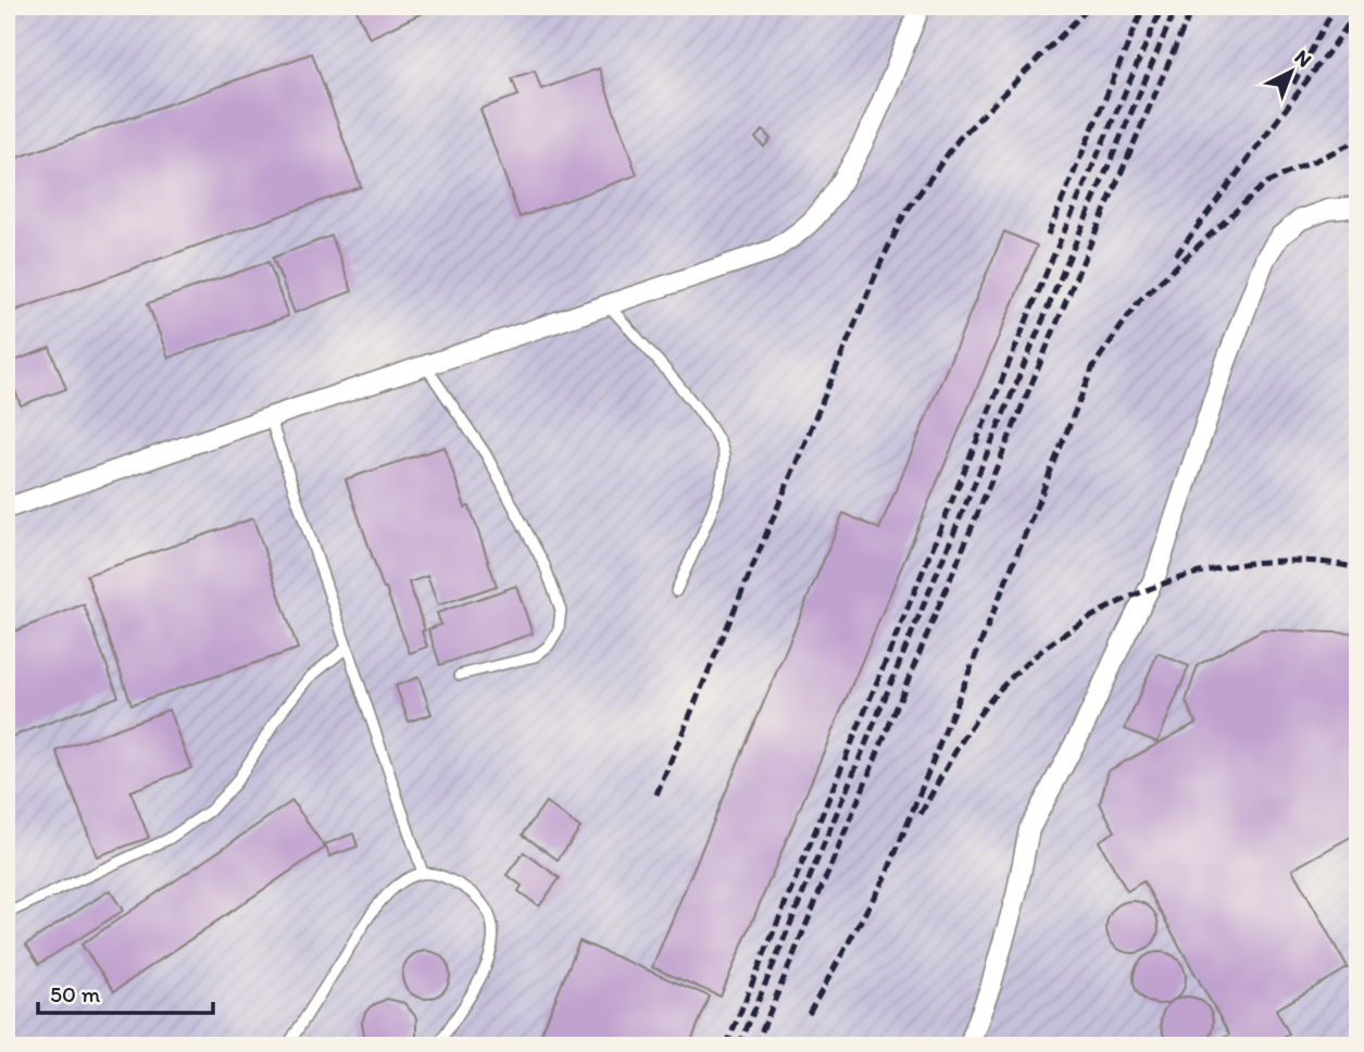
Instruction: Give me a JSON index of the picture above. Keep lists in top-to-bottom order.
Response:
{
  "scale_bar": "50 m",
  "north": "top right"
}
